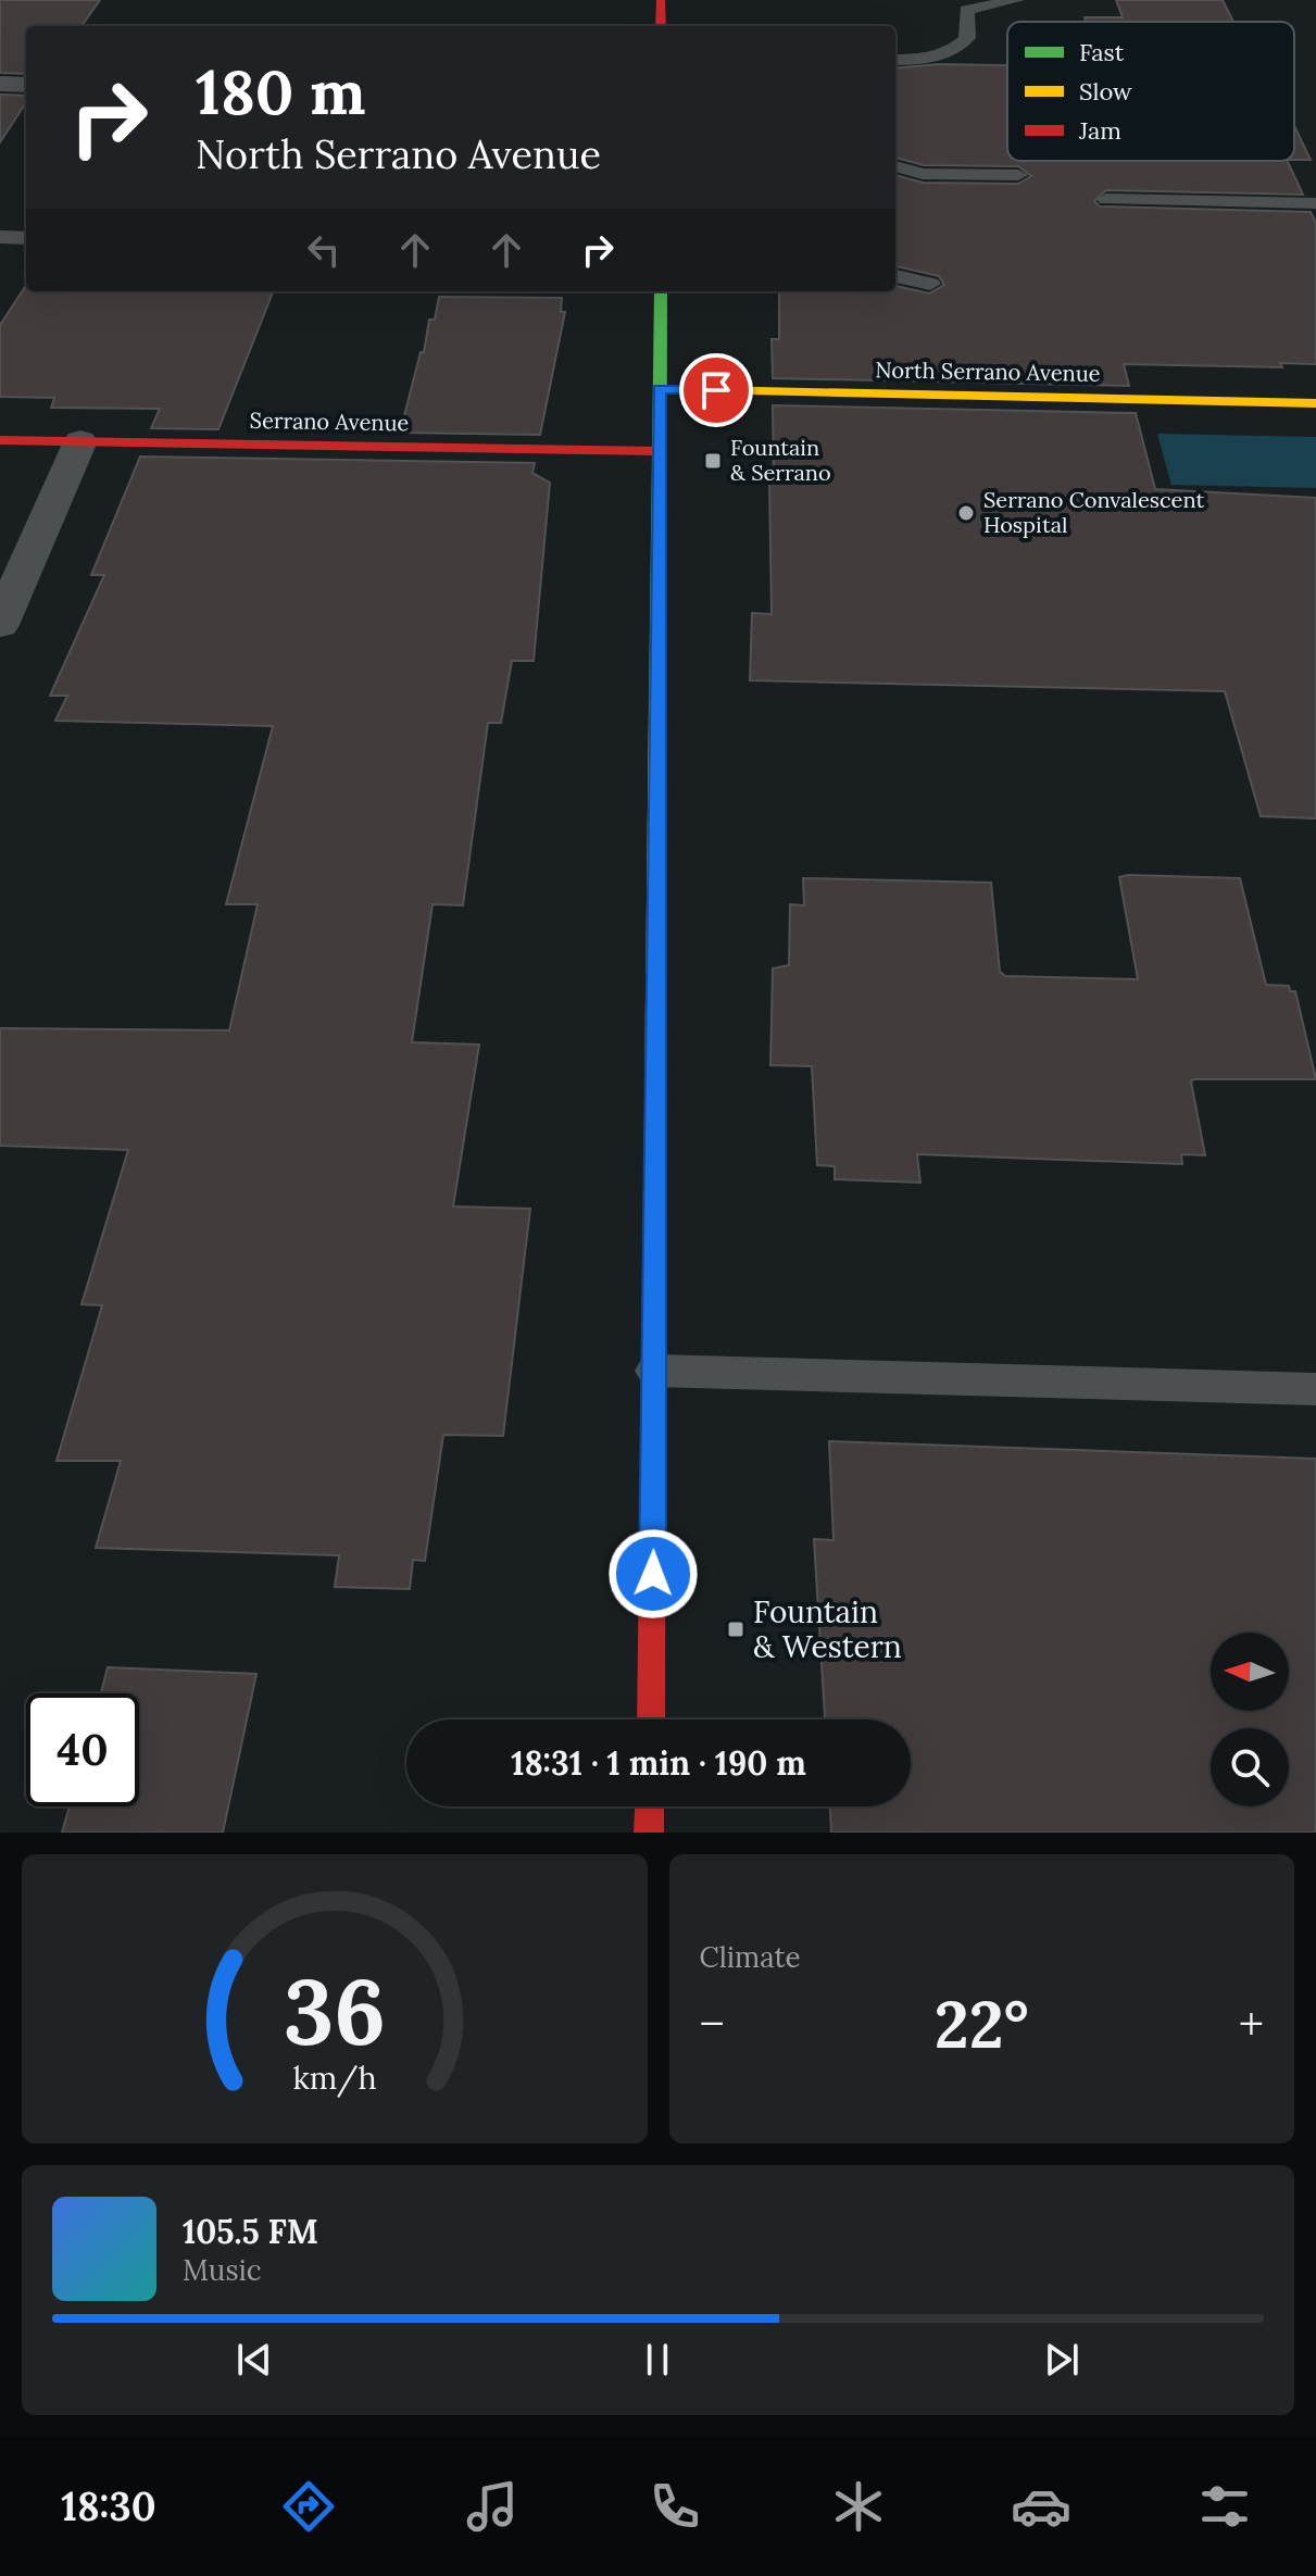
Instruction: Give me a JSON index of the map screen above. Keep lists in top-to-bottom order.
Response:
{
  "streets": {
    "street": ["North Serrano Avenue", "Serrano Avenue"]
  },
  "places": {
    "transit": ["Fountain & Serrano", "Fountain & Western"],
    "other": ["Serrano Convalescent Hospital"]
  },
  "legend": ["Fast", "Slow", "Jam"],
  "north": "left",
  "page": {
    "turn": ["180 m", "North Serrano Avenue"],
    "limit": "40",
    "trip": "18:31 · 1 min · 190 m",
    "tile": "Climate",
    "heat": ["−", "22°", "+"],
    "song": ["105.5 FM", "Music"],
    "tabs": "18:30",
    "gauge": ["36", "km/h"]
  }
}
